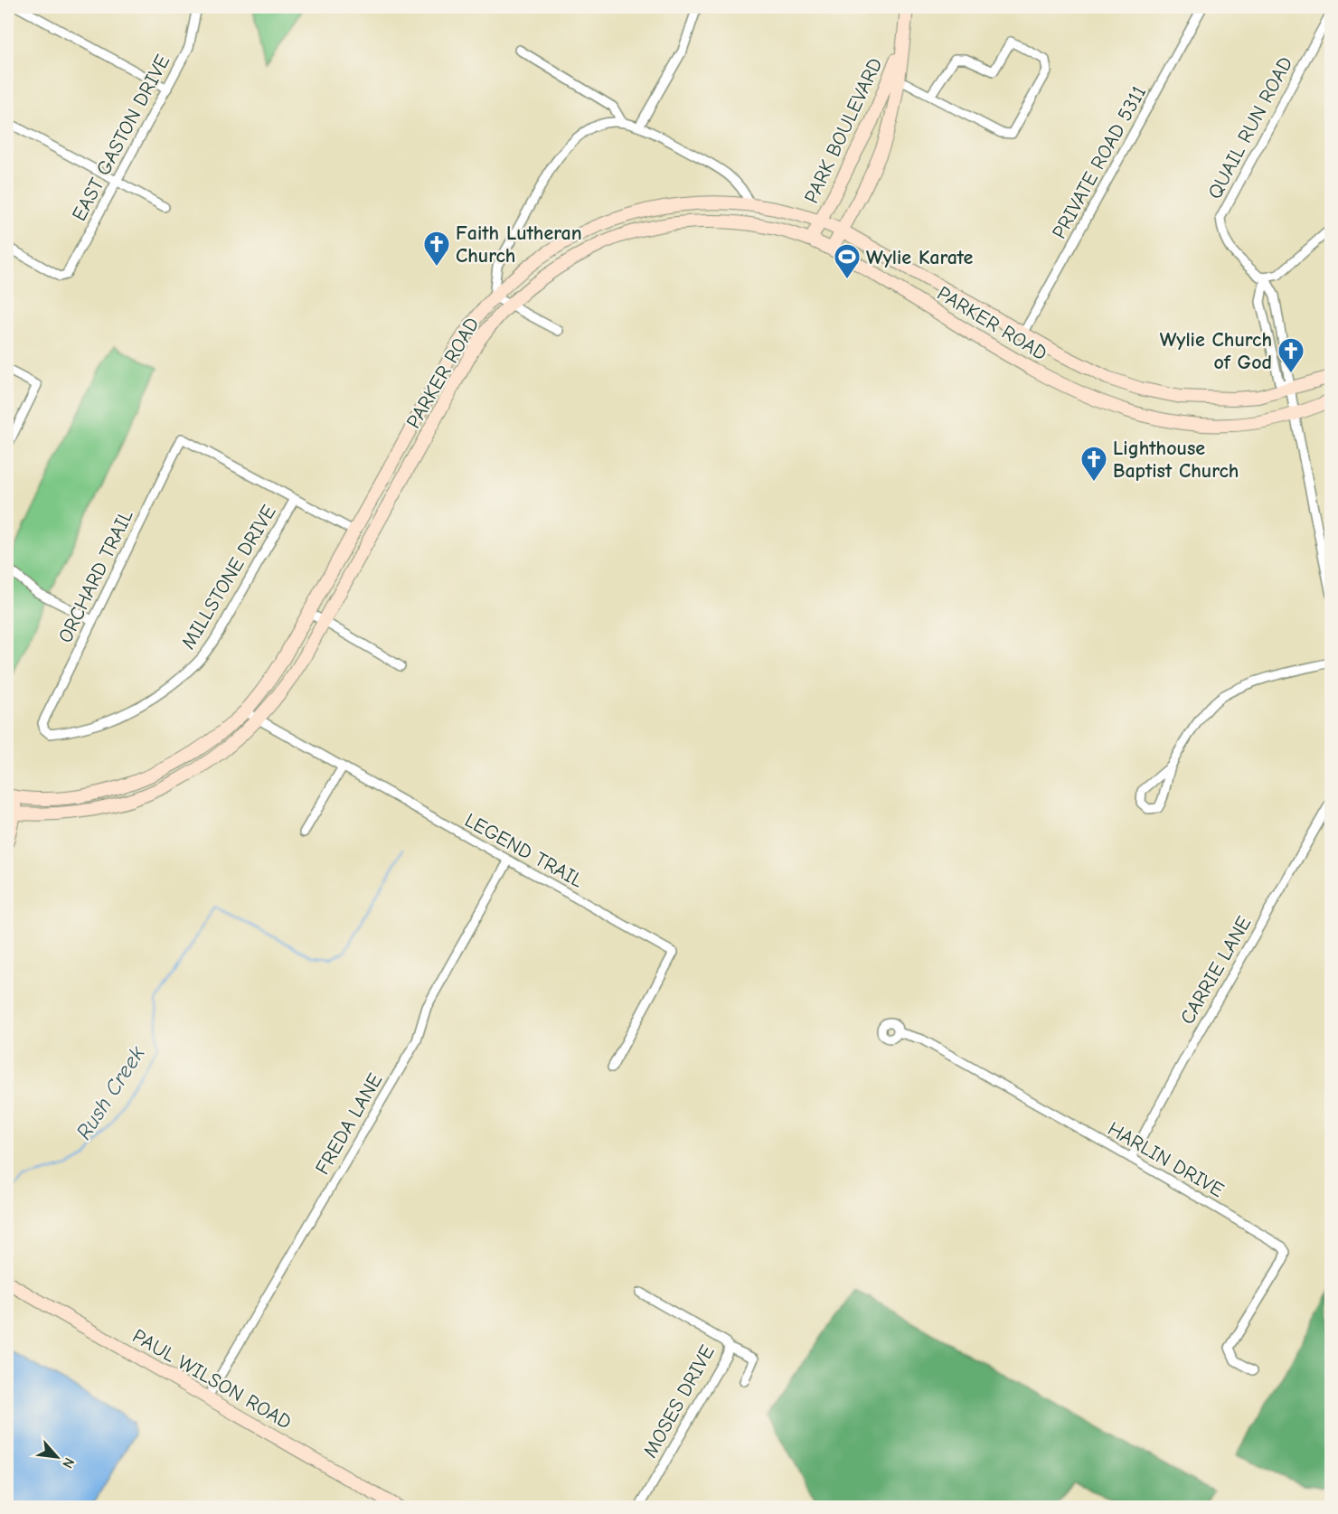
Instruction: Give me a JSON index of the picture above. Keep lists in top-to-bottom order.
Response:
{
  "streets": {
    "main road": ["PARK BOULEVARD", "PARKER ROAD", "PAUL WILSON ROAD"],
    "street": [
      "QUAIL RUN ROAD",
      "EAST GASTON DRIVE",
      "PRIVATE ROAD 5311",
      "ORCHARD TRAIL",
      "MILLSTONE DRIVE",
      "LEGEND TRAIL",
      "CARRIE LANE",
      "FREDA LANE",
      "HARLIN DRIVE",
      "MOSES DRIVE"
    ]
  },
  "crossings": [
    ["QUAIL RUN ROAD", "PARKER ROAD"],
    ["PARK BOULEVARD", "PARKER ROAD"],
    ["PRIVATE ROAD 5311", "PARKER ROAD"],
    ["PARKER ROAD", "LEGEND TRAIL"],
    ["ORCHARD TRAIL", "MILLSTONE DRIVE"],
    ["LEGEND TRAIL", "FREDA LANE"],
    ["CARRIE LANE", "HARLIN DRIVE"],
    ["FREDA LANE", "PAUL WILSON ROAD"]
  ],
  "water": ["Rush Creek"],
  "places": {
    "church": ["Faith Lutheran Church", "Wylie Church of God", "Lighthouse Baptist Church"],
    "sports": ["Wylie Karate"]
  },
  "north": "bottom right"
}
